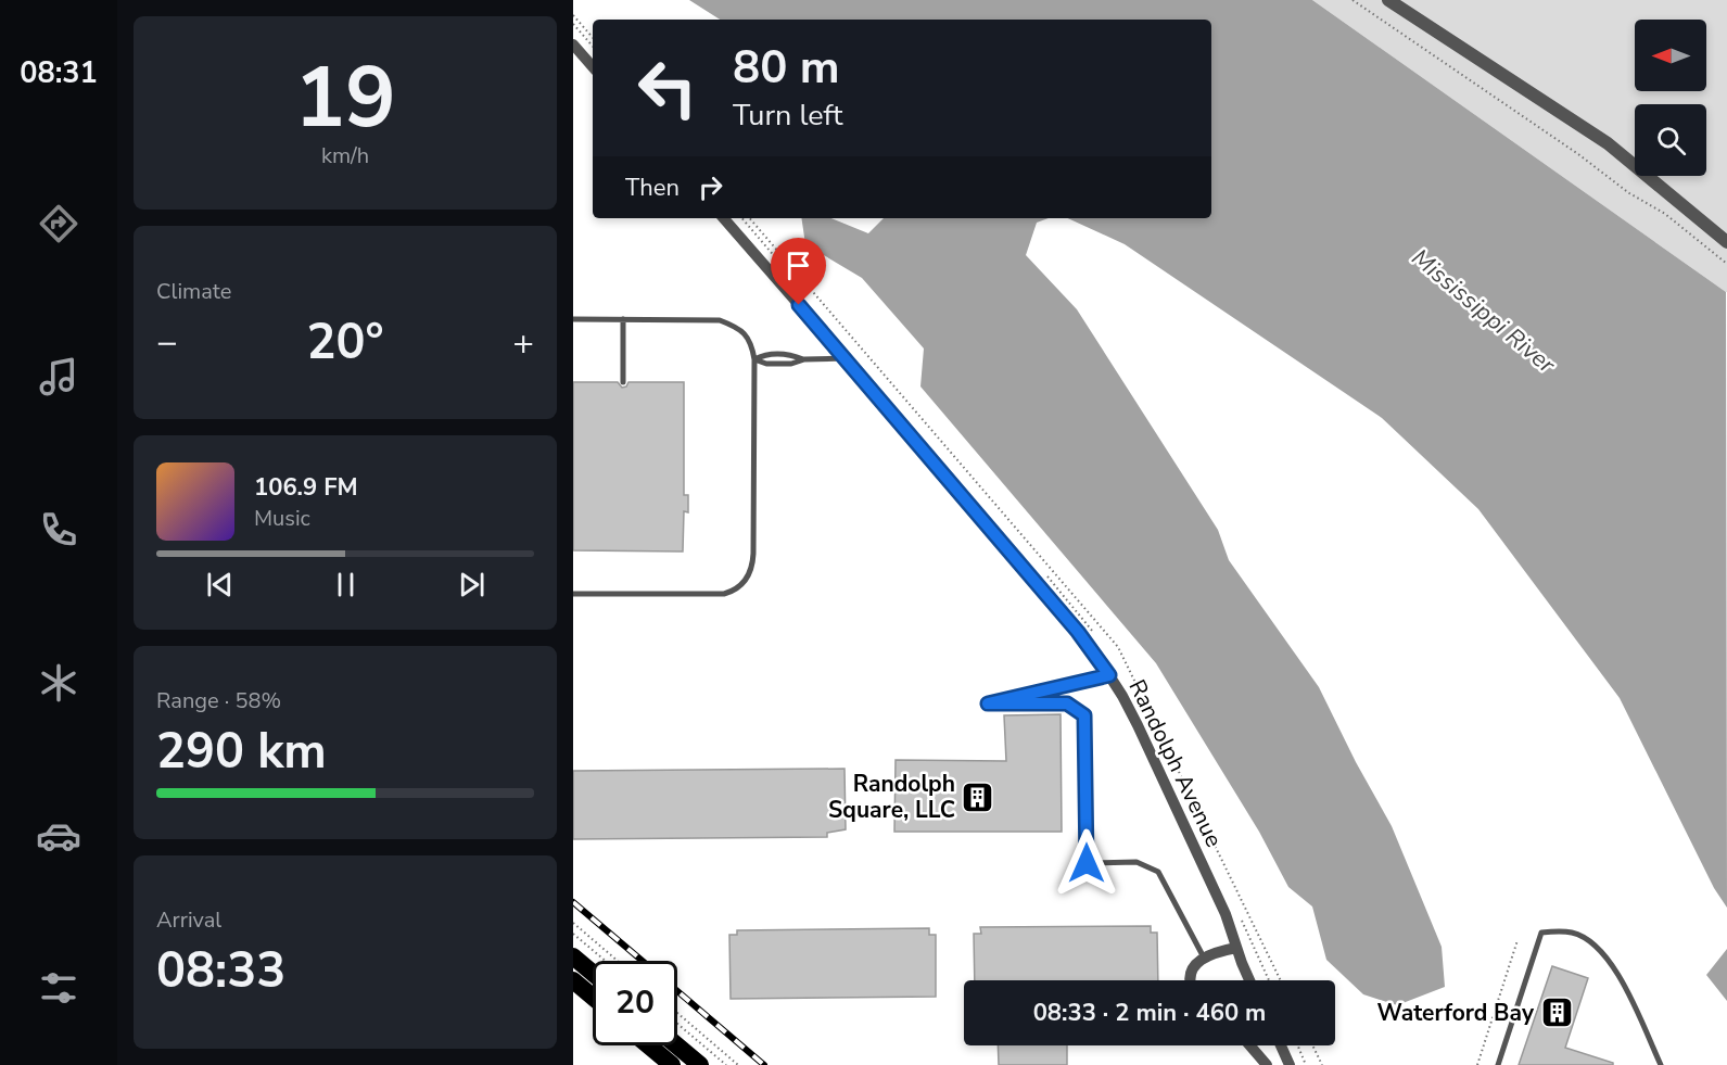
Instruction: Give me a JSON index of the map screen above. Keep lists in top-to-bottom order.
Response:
{
  "streets": {
    "street": ["Randolph Avenue"]
  },
  "water": ["Mississippi River"],
  "places": {
    "building": ["Randolph Square, LLC", "Waterford Bay"]
  },
  "north": "left",
  "page": {
    "tabs": "08:31",
    "tile": [
      ["19", "km/h"],
      "Climate",
      ["Range · 58%", "290 km"],
      ["Arrival", "08:33"]
    ],
    "turn": ["80 m", "Turn left"],
    "then": "Then",
    "heat": ["−", "20°", "+"],
    "song": ["106.9 FM", "Music"],
    "limit": "20",
    "trip": "08:33 · 2 min · 460 m"
  }
}
